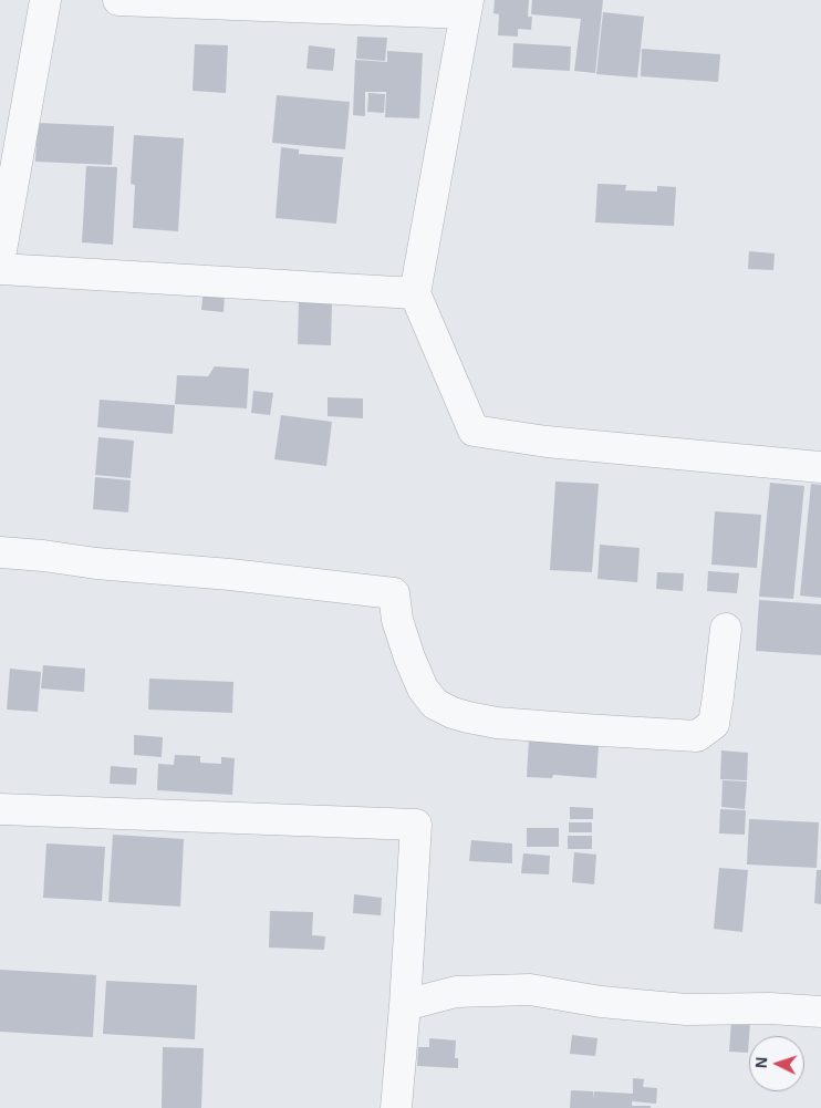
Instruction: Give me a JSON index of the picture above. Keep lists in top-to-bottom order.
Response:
{
  "north": "left"
}
